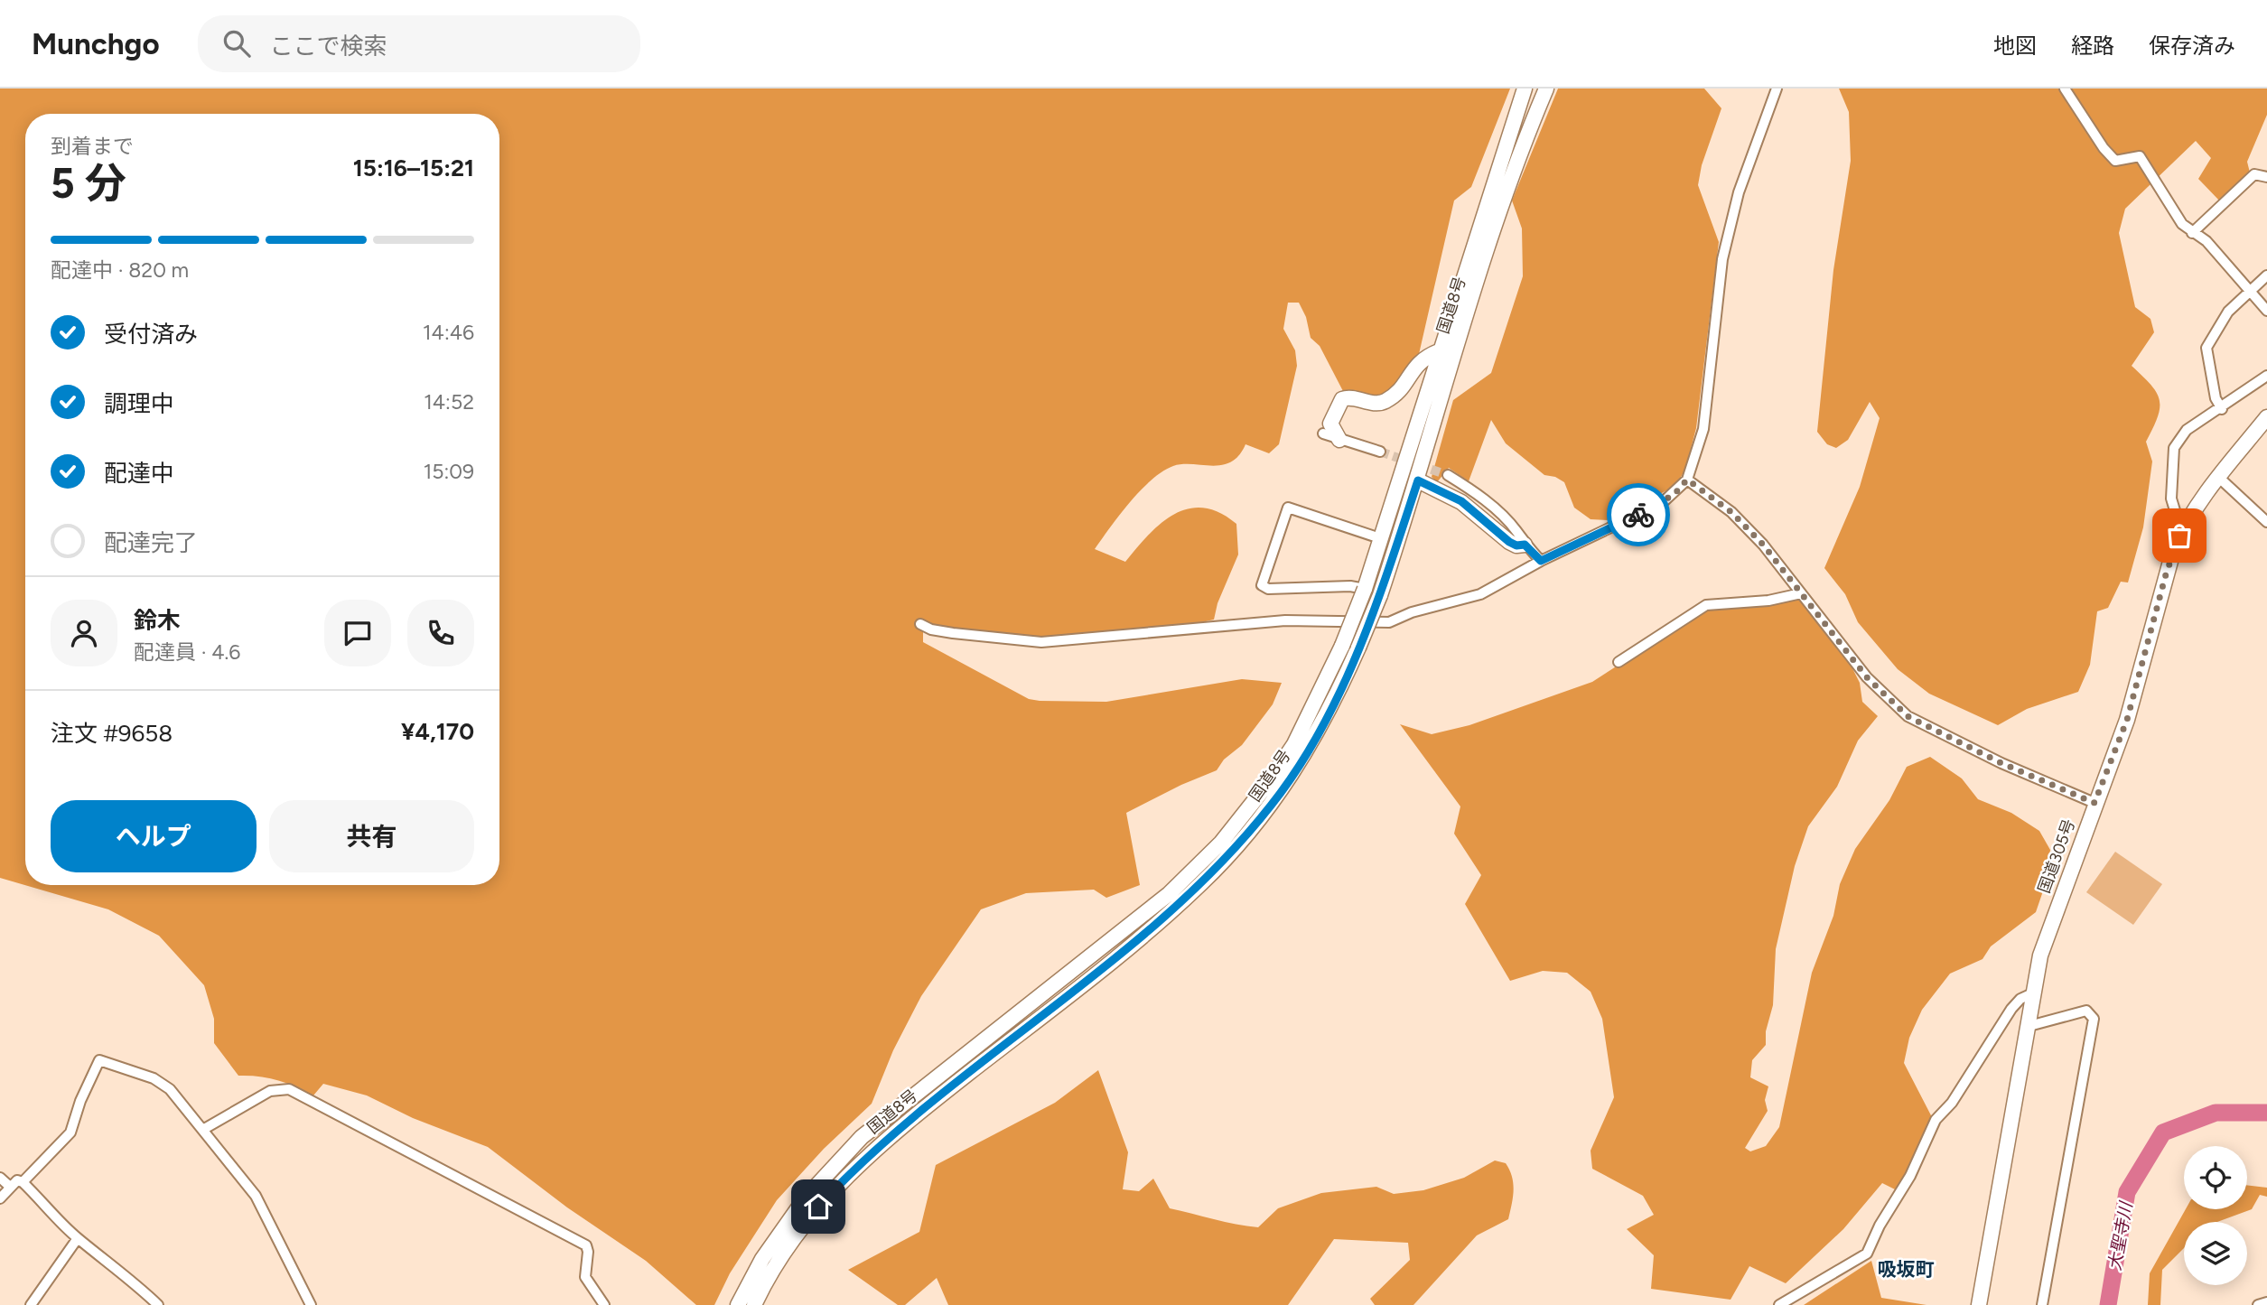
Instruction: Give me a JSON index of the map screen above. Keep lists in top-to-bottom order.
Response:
{
  "streets": {
    "highway": ["国道8号", "国道305号"]
  },
  "districts": ["吸坂町"],
  "water": ["大聖寺川"],
  "page": {
    "header": "Munchgo",
    "search": "ここで検索",
    "nav": ["地図", "経路", "保存済み"],
    "heading": ["5 分", "到着まで", "15:16–15:21"],
    "panel": [
      "鈴木",
      "配達員 · 4.6",
      "注文 #9658",
      "¥4,170"
    ],
    "bar": "配達中 · 820 m",
    "list": [
      ["受付済み", "14:46"],
      ["調理中", "14:52"],
      ["配達中", "15:09"],
      "配達完了"
    ],
    "buttons": ["ヘルプ", "共有"]
  }
}
